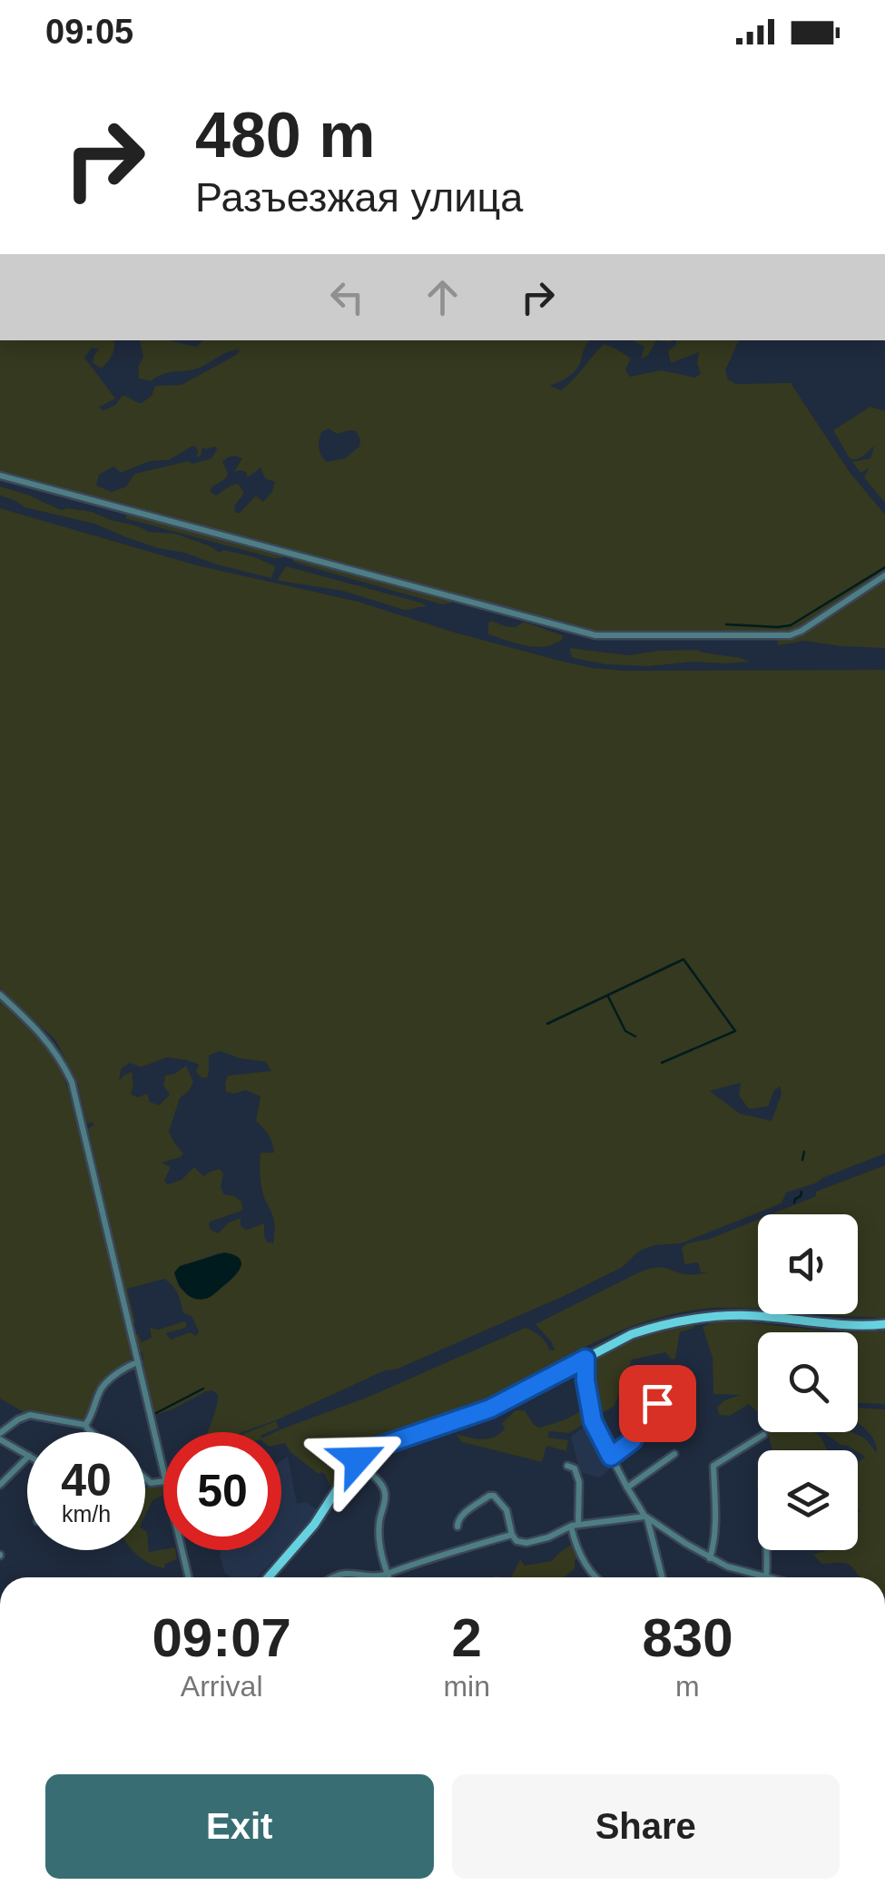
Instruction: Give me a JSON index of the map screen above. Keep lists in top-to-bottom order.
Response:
{
  "page": {
    "status": "09:05",
    "turn": ["480 m", "Разъезжая улица"],
    "speed": "40 km/h",
    "limit": "50",
    "eta": [
      "09:07",
      "Arrival",
      "2",
      "min",
      "830",
      "m"
    ],
    "buttons": ["Exit", "Share"]
  }
}
